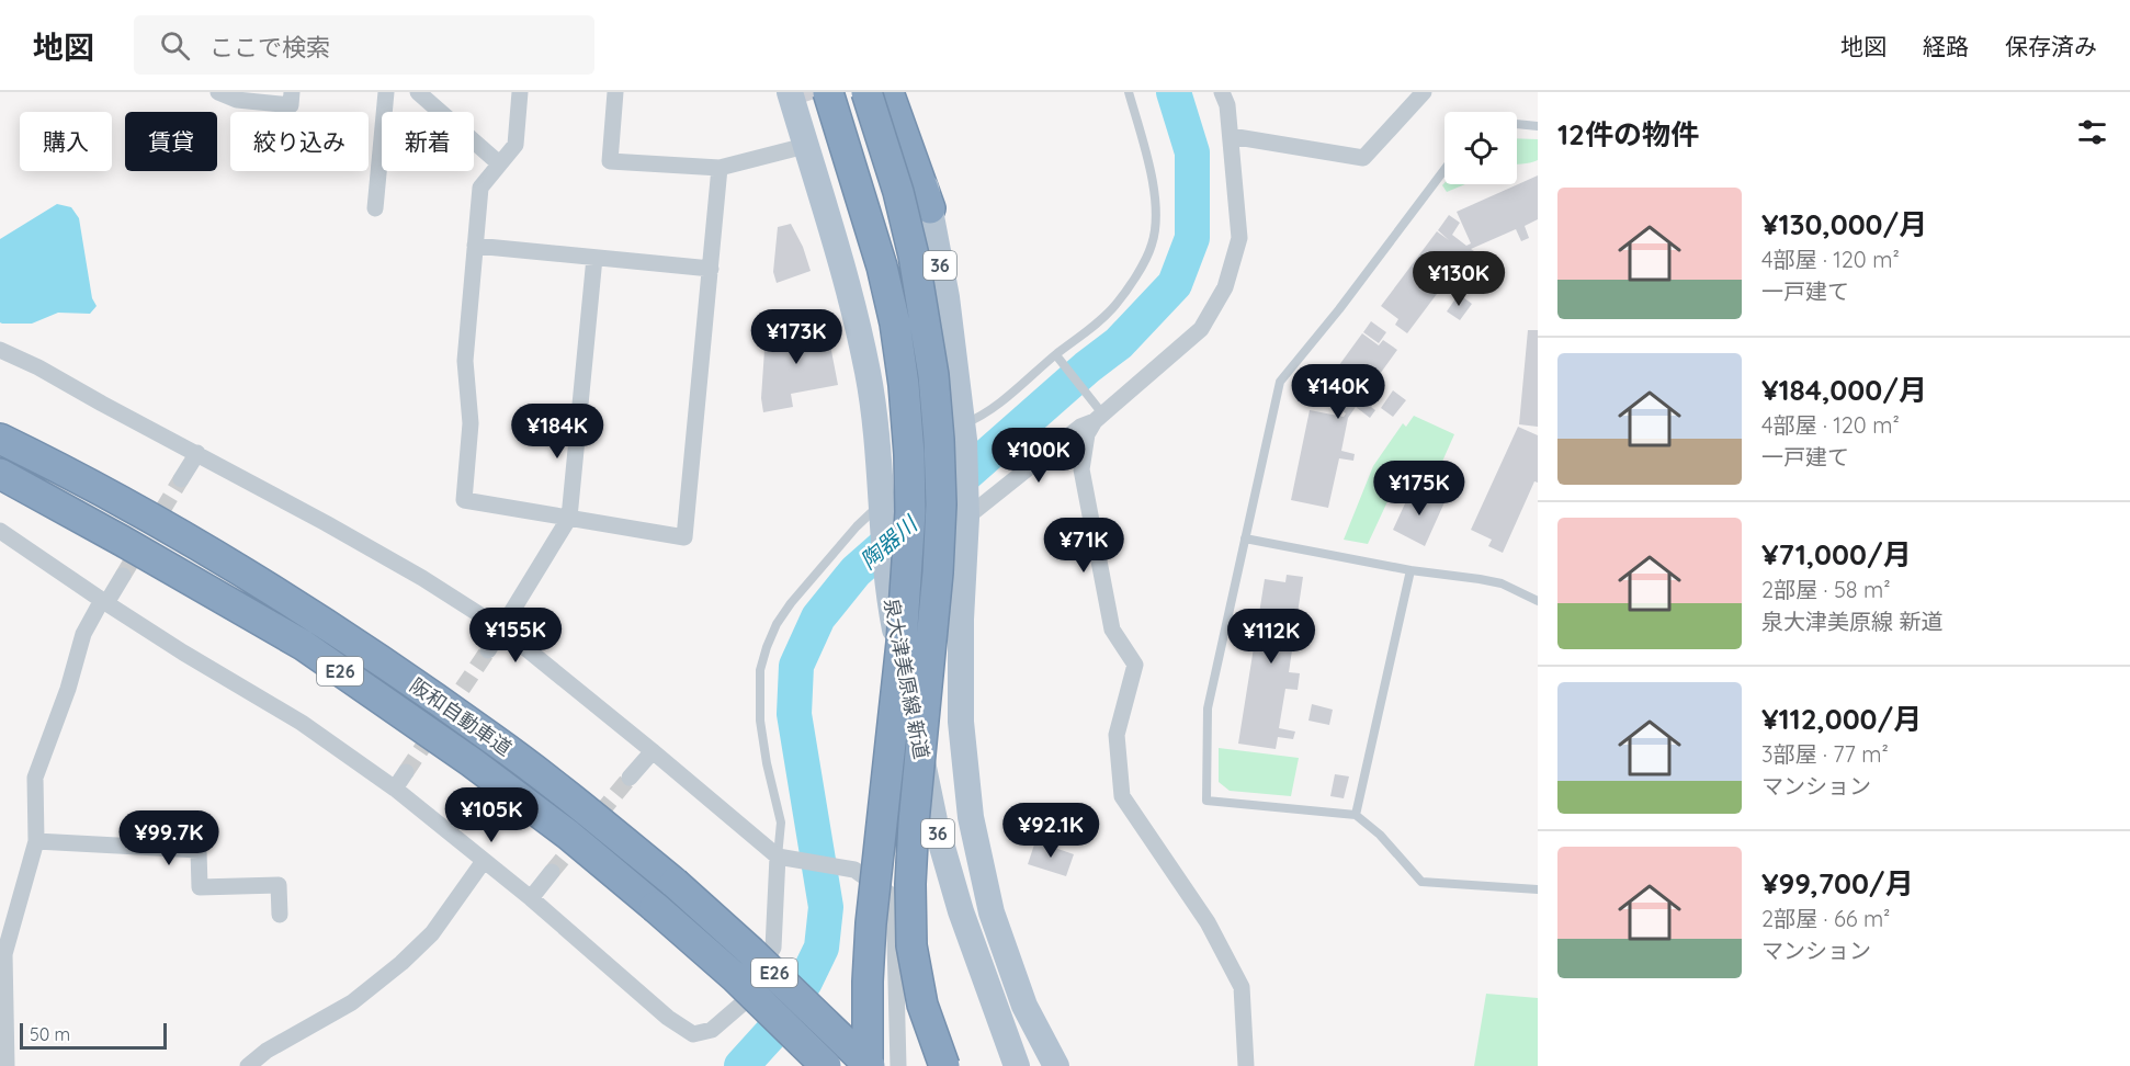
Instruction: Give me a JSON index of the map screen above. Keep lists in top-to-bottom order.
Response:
{
  "streets": {
    "highway": ["E26", "阪和自動車道"],
    "main road": ["36", "泉大津美原線 新道"]
  },
  "water": ["陶器川"],
  "scale_bar": "50 m",
  "page": {
    "header": "地図",
    "search": "ここで検索",
    "nav": ["地図", "経路", "保存済み"],
    "heading": "12件の物件",
    "chip": [
      "購入",
      "賃貸",
      "絞り込み",
      "新着"
    ],
    "list": [
      {
        "name": "¥130,000/月",
        "note": "4部屋 · 120 m² · 一戸建て"
      },
      {
        "name": "¥184,000/月",
        "note": "4部屋 · 120 m² · 一戸建て"
      },
      {
        "name": "¥71,000/月",
        "note": "2部屋 · 58 m² · 泉大津美原線 新道"
      },
      {
        "name": "¥112,000/月",
        "note": "3部屋 · 77 m² · マンション"
      },
      {
        "name": "¥99,700/月",
        "note": "2部屋 · 66 m² · マンション"
      }
    ],
    "price": [
      "¥130K",
      "¥173K",
      "¥140K",
      "¥184K",
      "¥100K",
      "¥175K",
      "¥71K",
      "¥155K",
      "¥112K",
      "¥105K",
      "¥92.1K",
      "¥99.7K"
    ],
    "scale": "50 m"
  }
}
